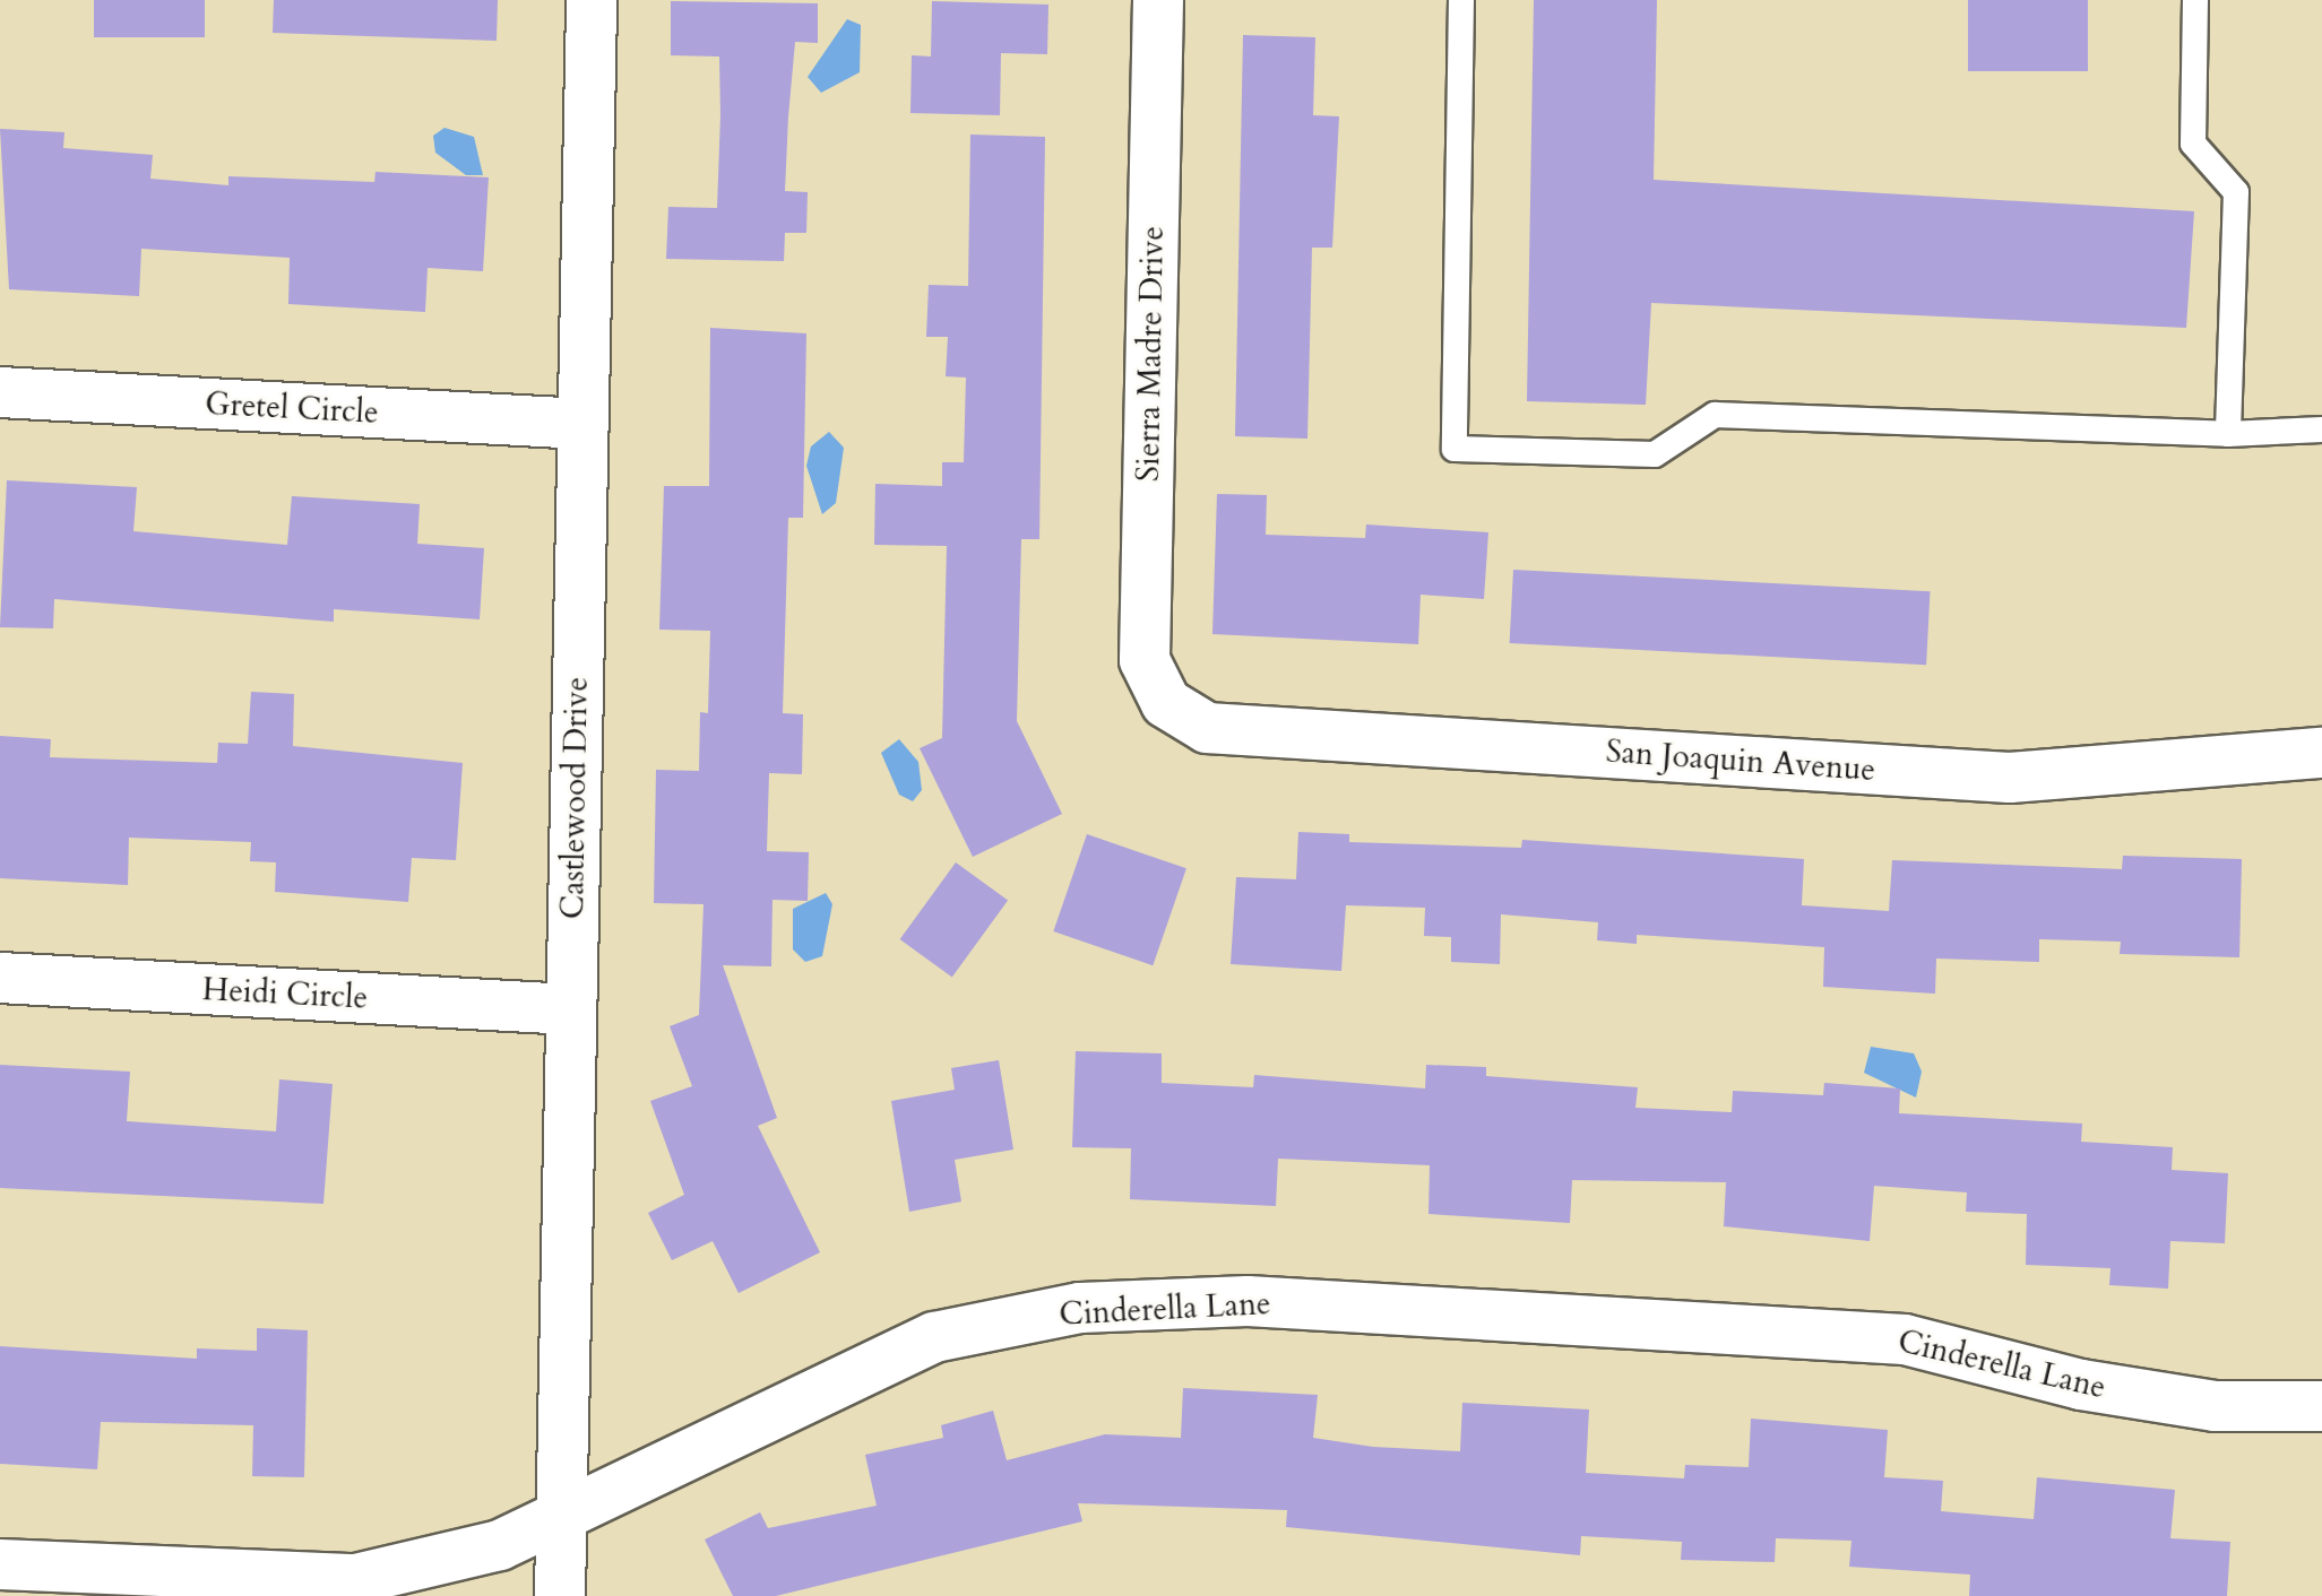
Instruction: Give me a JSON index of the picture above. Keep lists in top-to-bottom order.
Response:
{
  "streets": {
    "street": [
      "Sierra Madre Drive",
      "Gretel Circle",
      "San Joaquin Avenue",
      "Castlewood Drive",
      "Heidi Circle",
      "Cinderella Lane"
    ]
  },
  "crossings": [
    ["Sierra Madre Drive", "San Joaquin Avenue"],
    ["Gretel Circle", "Castlewood Drive"],
    ["Castlewood Drive", "Heidi Circle"],
    ["Castlewood Drive", "Cinderella Lane"]
  ]
}
